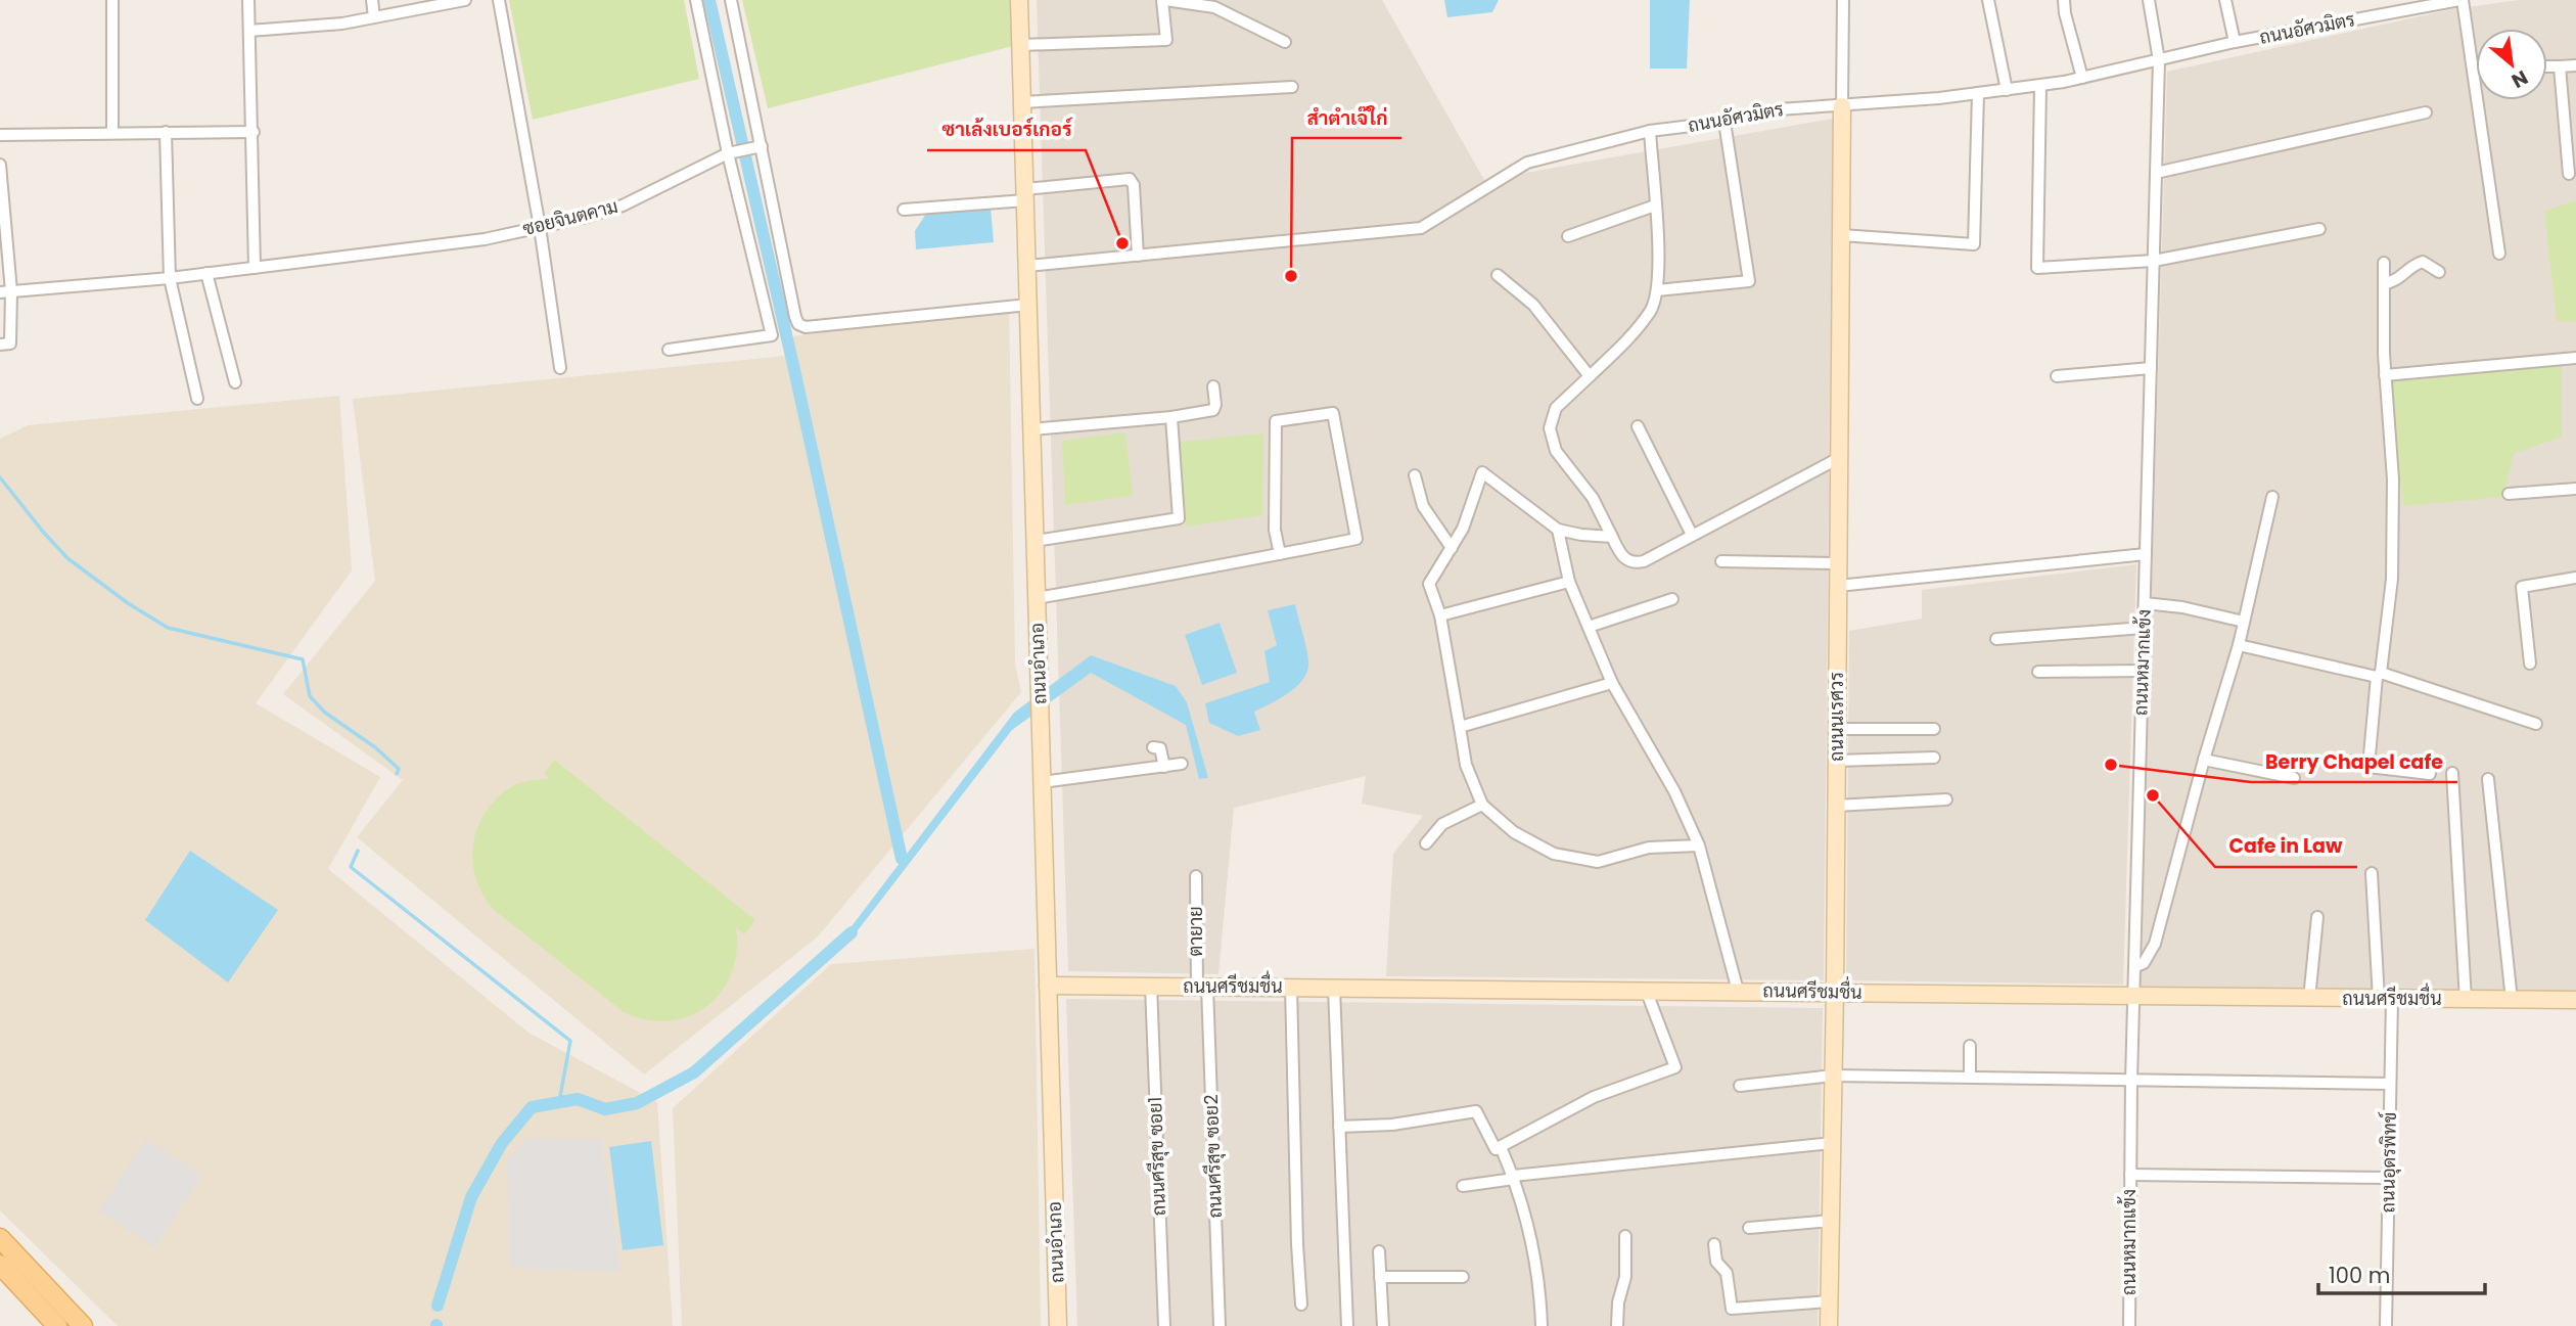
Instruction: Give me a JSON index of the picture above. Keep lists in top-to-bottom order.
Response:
{
  "streets": {
    "street": [
      "ถนนอัศวมิตร",
      "ซอยจินตคาม",
      "ถนนหมากแข้ง",
      "ถนนอำเภอ",
      "ถนนนเรศวร",
      "ตายาย",
      "ถนนศรีชมชื่น",
      "ถนนศรีสุข ซอย1",
      "ถนนศรีสุข ซอย2",
      "ถนนอุดรพิทข์"
    ]
  },
  "crossings": [
    ["ถนนอัศวมิตร", "ถนนหมากแข้ง"],
    ["ถนนอัศวมิตร", "ถนนอำเภอ"],
    ["ถนนอัศวมิตร", "ถนนนเรศวร"],
    ["ถนนหมากแข้ง", "ถนนศรีชมชื่น"],
    ["ถนนอำเภอ", "ถนนศรีชมชื่น"],
    ["ถนนนเรศวร", "ถนนศรีชมชื่น"],
    ["ตายาย", "ถนนศรีชมชื่น"],
    ["ตายาย", "ถนนศรีสุข ซอย2"],
    ["ถนนศรีชมชื่น", "ถนนศรีสุข ซอย1"],
    ["ถนนศรีชมชื่น", "ถนนศรีสุข ซอย2"],
    ["ถนนศรีชมชื่น", "ถนนอุดรพิทข์"]
  ],
  "places": [
    "ซาเล้งเบอร์เกอร์",
    "สำตำเจ๊ใก่",
    "Berry Chapel cafe",
    "Cafe in Law"
  ],
  "scale_bar": "100 m",
  "north": "bottom right"
}
